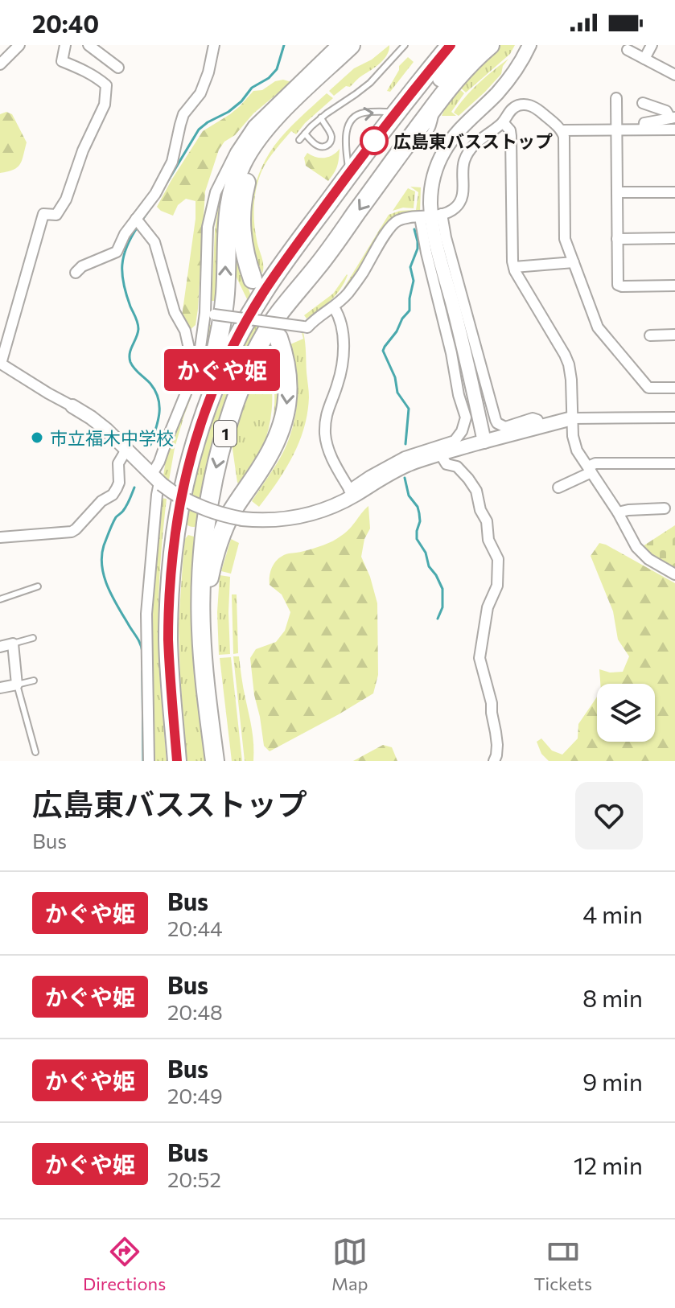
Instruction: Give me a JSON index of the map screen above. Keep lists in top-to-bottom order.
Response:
{
  "streets": {
    "highway": ["1"]
  },
  "places": ["広島東バスストップ", "市立福木中学校"],
  "lines": ["bus line かぐや姫"],
  "page": {
    "status": "20:40",
    "on_map": "かぐや姫",
    "heading": ["広島東バスストップ", "Bus"],
    "list": [
      {
        "mark": "かぐや姫",
        "name": "Bus",
        "note": "20:44",
        "value": "4 min"
      },
      {
        "mark": "かぐや姫",
        "name": "Bus",
        "note": "20:48",
        "value": "8 min"
      },
      {
        "mark": "かぐや姫",
        "name": "Bus",
        "note": "20:49",
        "value": "9 min"
      },
      {
        "mark": "かぐや姫",
        "name": "Bus",
        "note": "20:52",
        "value": "12 min"
      }
    ],
    "tabs": ["Directions", "Map", "Tickets"]
  }
}
